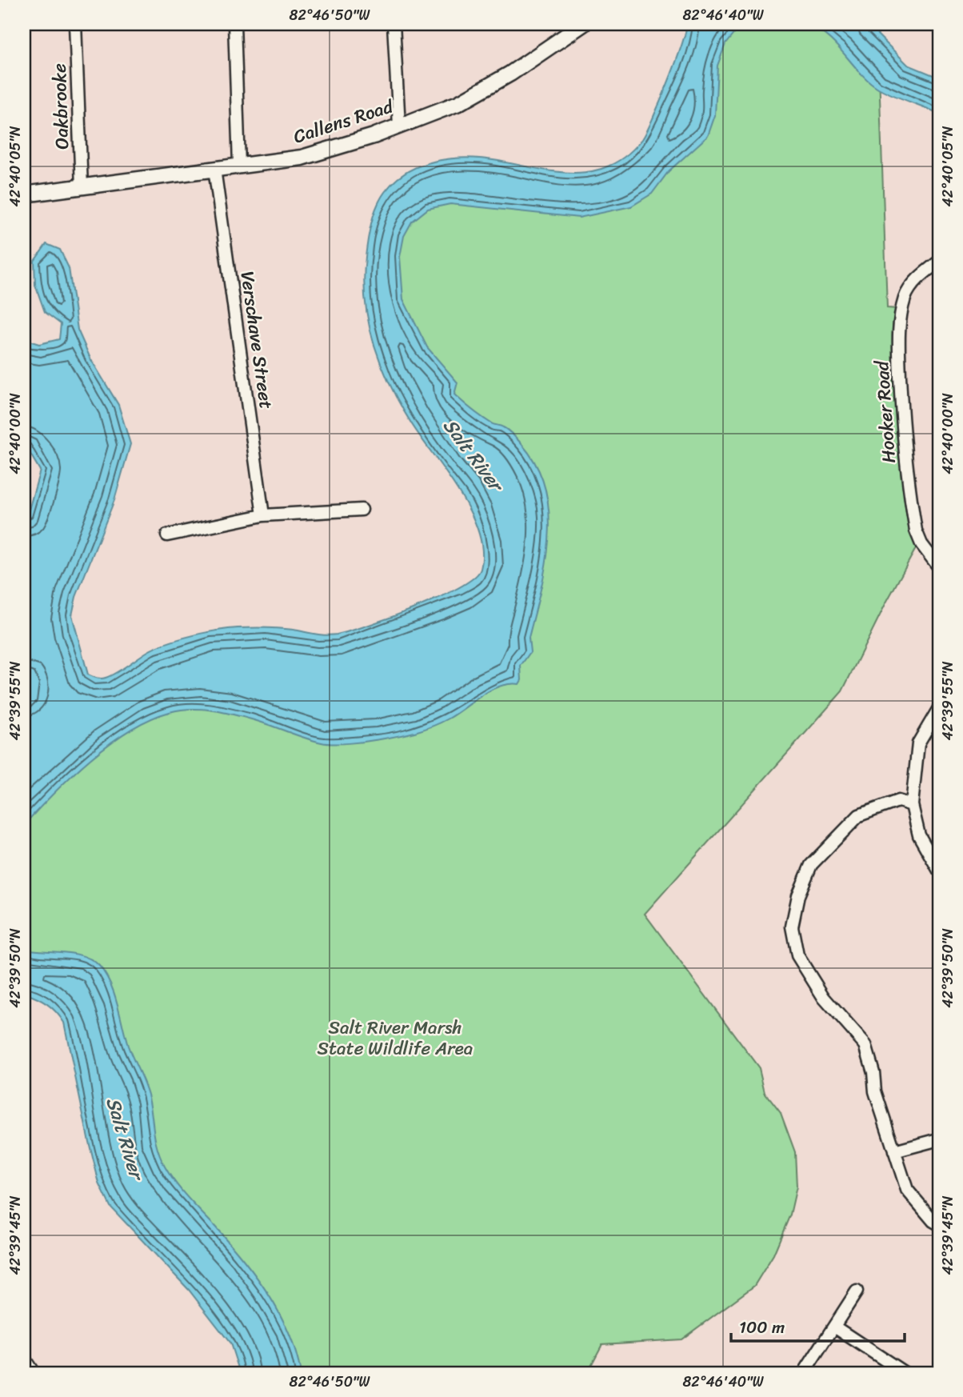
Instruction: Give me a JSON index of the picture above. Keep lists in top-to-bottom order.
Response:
{
  "streets": {
    "street": [
      "Oakbrooke",
      "Callens Road",
      "Verschave Street",
      "Hooker Road"
    ]
  },
  "crossings": [
    ["Oakbrooke", "Callens Road"],
    ["Callens Road", "Verschave Street"]
  ],
  "water": ["Salt River"],
  "parks": ["Salt River Marsh State Wildlife Area"],
  "scale_bar": "100 m",
  "coordinates": [
    "82°46'50\"W",
    "82°46'40\"W",
    "42°40'05\"N",
    "42°40'00\"N",
    "42°39'55\"N",
    "42°39'50\"N",
    "42°39'45\"N"
  ]
}
